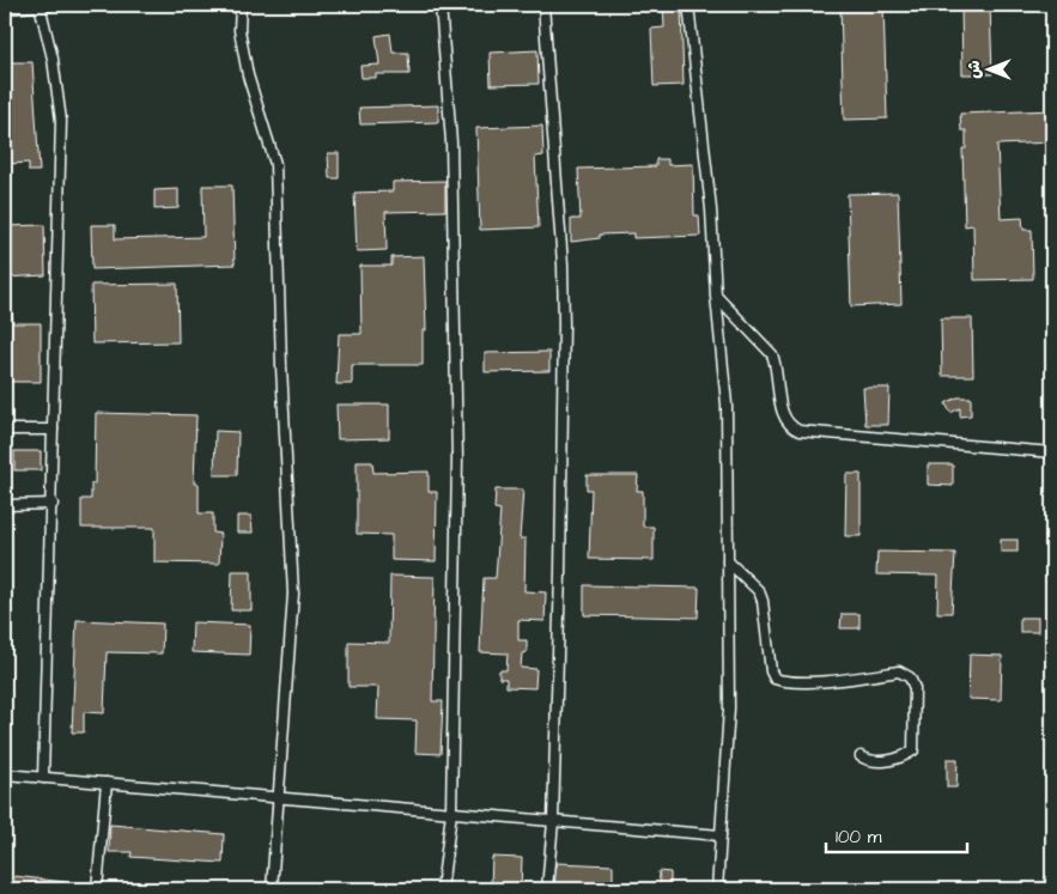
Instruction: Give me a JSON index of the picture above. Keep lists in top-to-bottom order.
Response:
{
  "scale_bar": "100 m",
  "north": "left"
}
